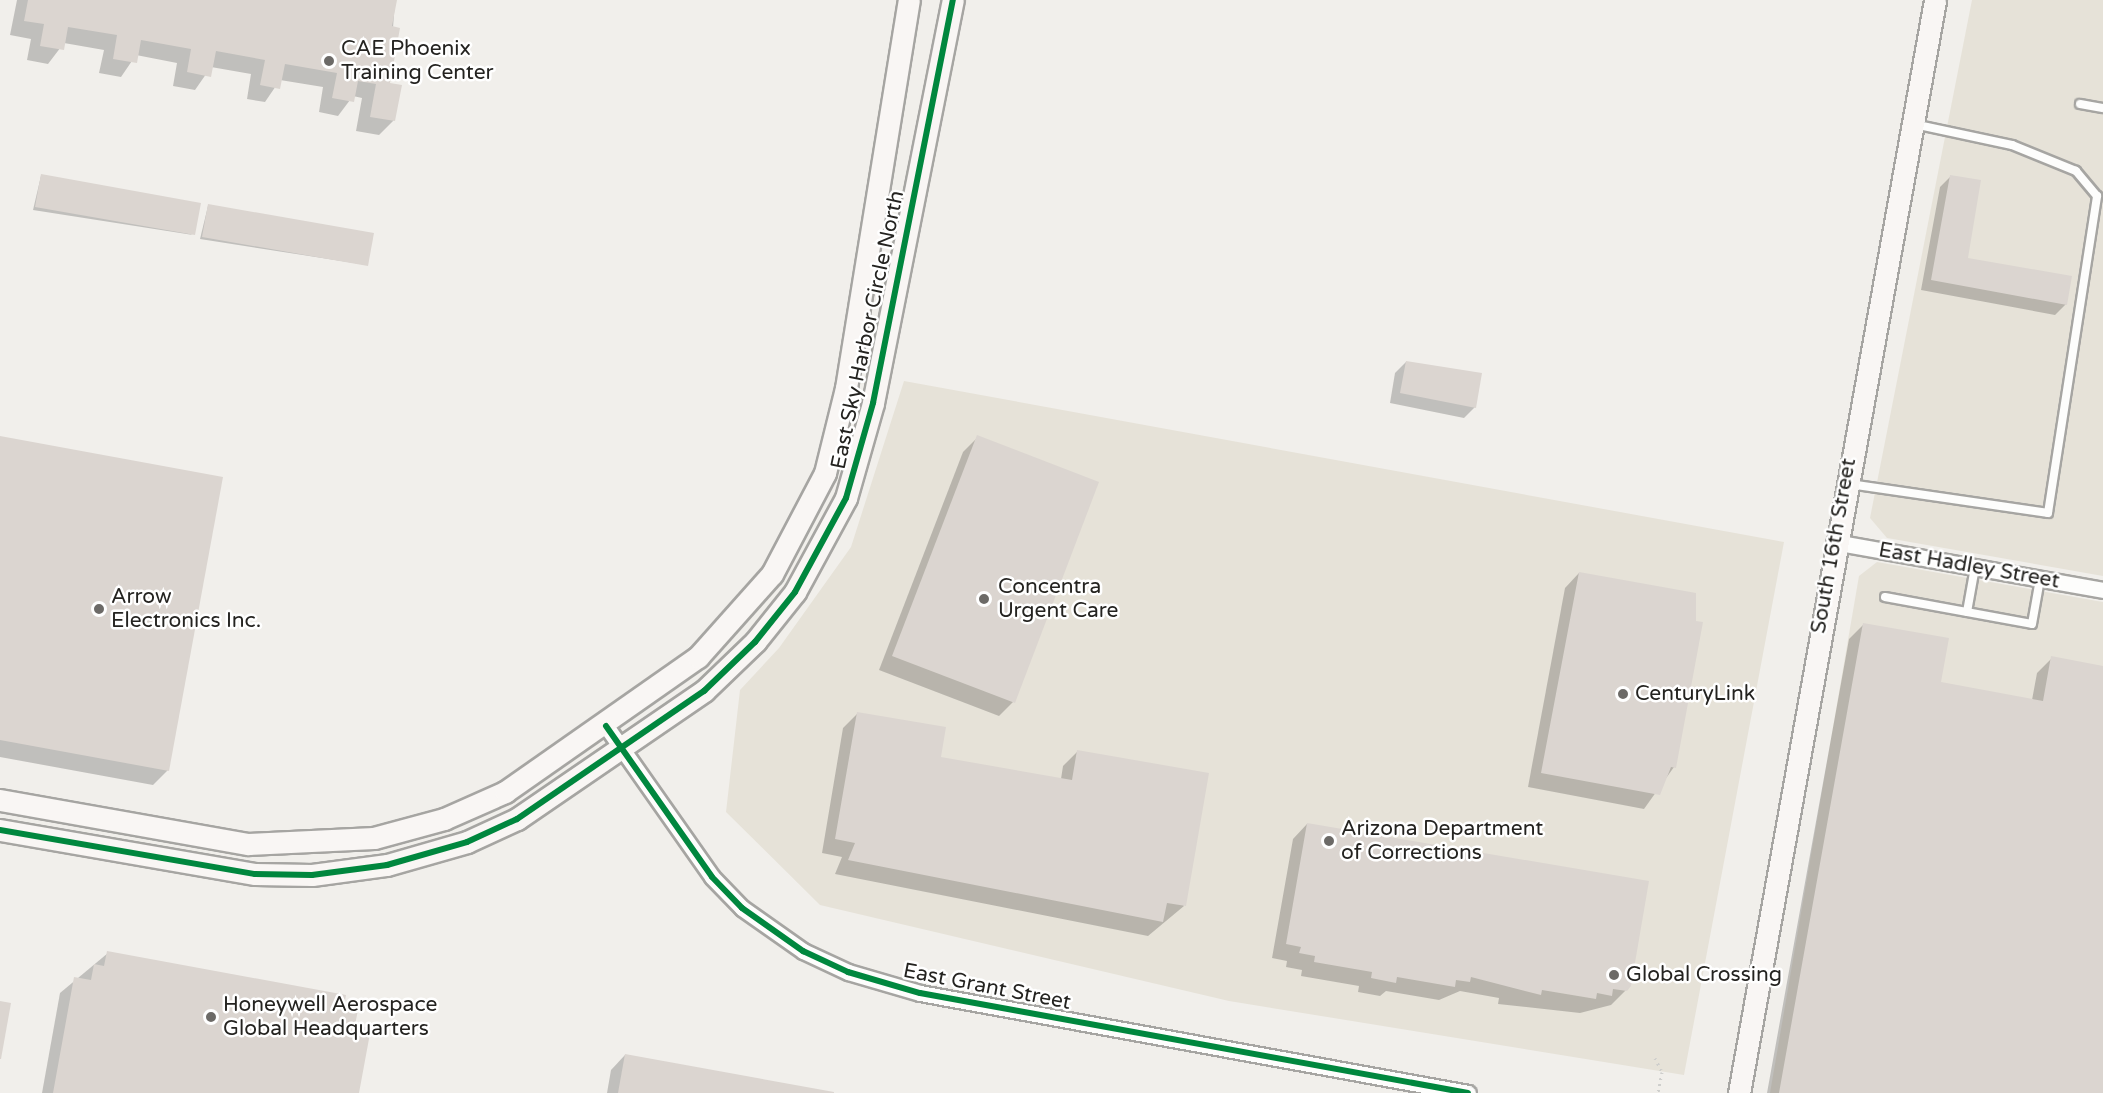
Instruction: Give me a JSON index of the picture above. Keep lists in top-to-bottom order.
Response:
{
  "streets": {
    "street": [
      "East Sky Harbor Circle North",
      "South 16th Street",
      "East Hadley Street",
      "East Grant Street"
    ]
  },
  "crossings": [
    ["East Sky Harbor Circle North", "East Grant Street"],
    ["South 16th Street", "East Hadley Street"]
  ],
  "places": [
    "CAE Phoenix Training Center",
    "Concentra Urgent Care",
    "Arrow Electronics Inc.",
    "CenturyLink",
    "Arizona Department of Corrections",
    "Global Crossing",
    "Honeywell Aerospace Global Headquarters"
  ]
}
